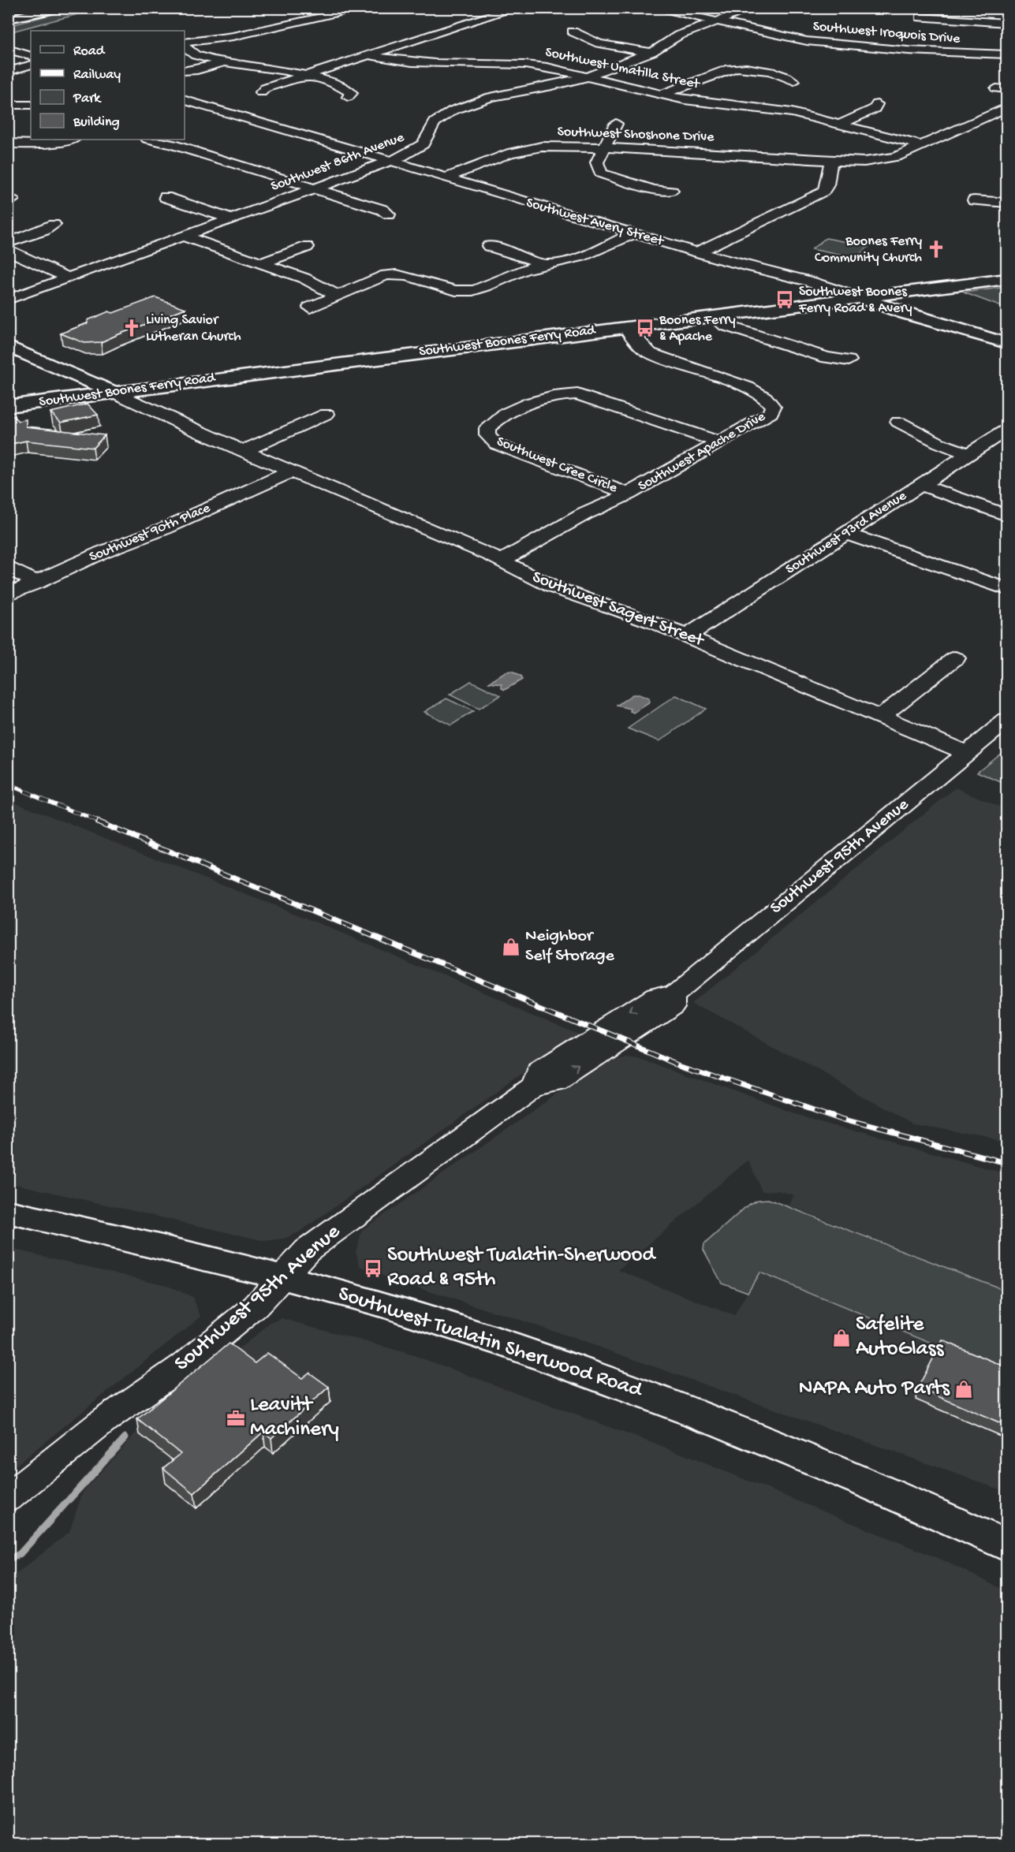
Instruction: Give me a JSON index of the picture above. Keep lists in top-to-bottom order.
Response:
{
  "streets": {
    "main road": [
      "Southwest Avery Street",
      "Southwest Boones Ferry Road",
      "Southwest Sagert Street",
      "Southwest Tualatin Sherwood Road"
    ],
    "street": [
      "Southwest Iroquois Drive",
      "Southwest Umatilla Street",
      "Southwest Shoshone Drive",
      "Southwest 86th Avenue",
      "Southwest Apache Drive",
      "Southwest Cree Circle",
      "Southwest 90th Place",
      "Southwest 93rd Avenue",
      "Southwest 95th Avenue"
    ]
  },
  "crossings": [
    ["Southwest Iroquois Drive", "Southwest 86th Avenue"],
    ["Southwest Umatilla Street", "Southwest Shoshone Drive"],
    ["Southwest Umatilla Street", "Southwest 86th Avenue"],
    ["Southwest Shoshone Drive", "Southwest Avery Street"],
    ["Southwest 86th Avenue", "Southwest Avery Street"],
    ["Southwest Avery Street", "Southwest Boones Ferry Road"],
    ["Southwest Boones Ferry Road", "Southwest Apache Drive"],
    ["Southwest Boones Ferry Road", "Southwest Sagert Street"],
    ["Southwest Apache Drive", "Southwest Cree Circle"],
    ["Southwest Apache Drive", "Southwest Sagert Street"],
    ["Southwest 90th Place", "Southwest Sagert Street"],
    ["Southwest 93rd Avenue", "Southwest Sagert Street"],
    ["Southwest Sagert Street", "Southwest 95th Avenue"],
    ["Southwest 95th Avenue", "Southwest Tualatin Sherwood Road"]
  ],
  "places": {
    "church": ["Boones Ferry Community Church", "Living Savior Lutheran Church"],
    "bus stop": ["Southwest Boones Ferry Road & Avery", "Boones Ferry & Apache", "Southwest Tualatin-Sherwood Road & 95th"],
    "shop": ["Neighbor Self Storage", "Safelite AutoGlass", "NAPA Auto Parts"],
    "office": ["Leavitt Machinery"]
  },
  "legend": [
    "Road",
    "Railway",
    "Park",
    "Building"
  ]
}
